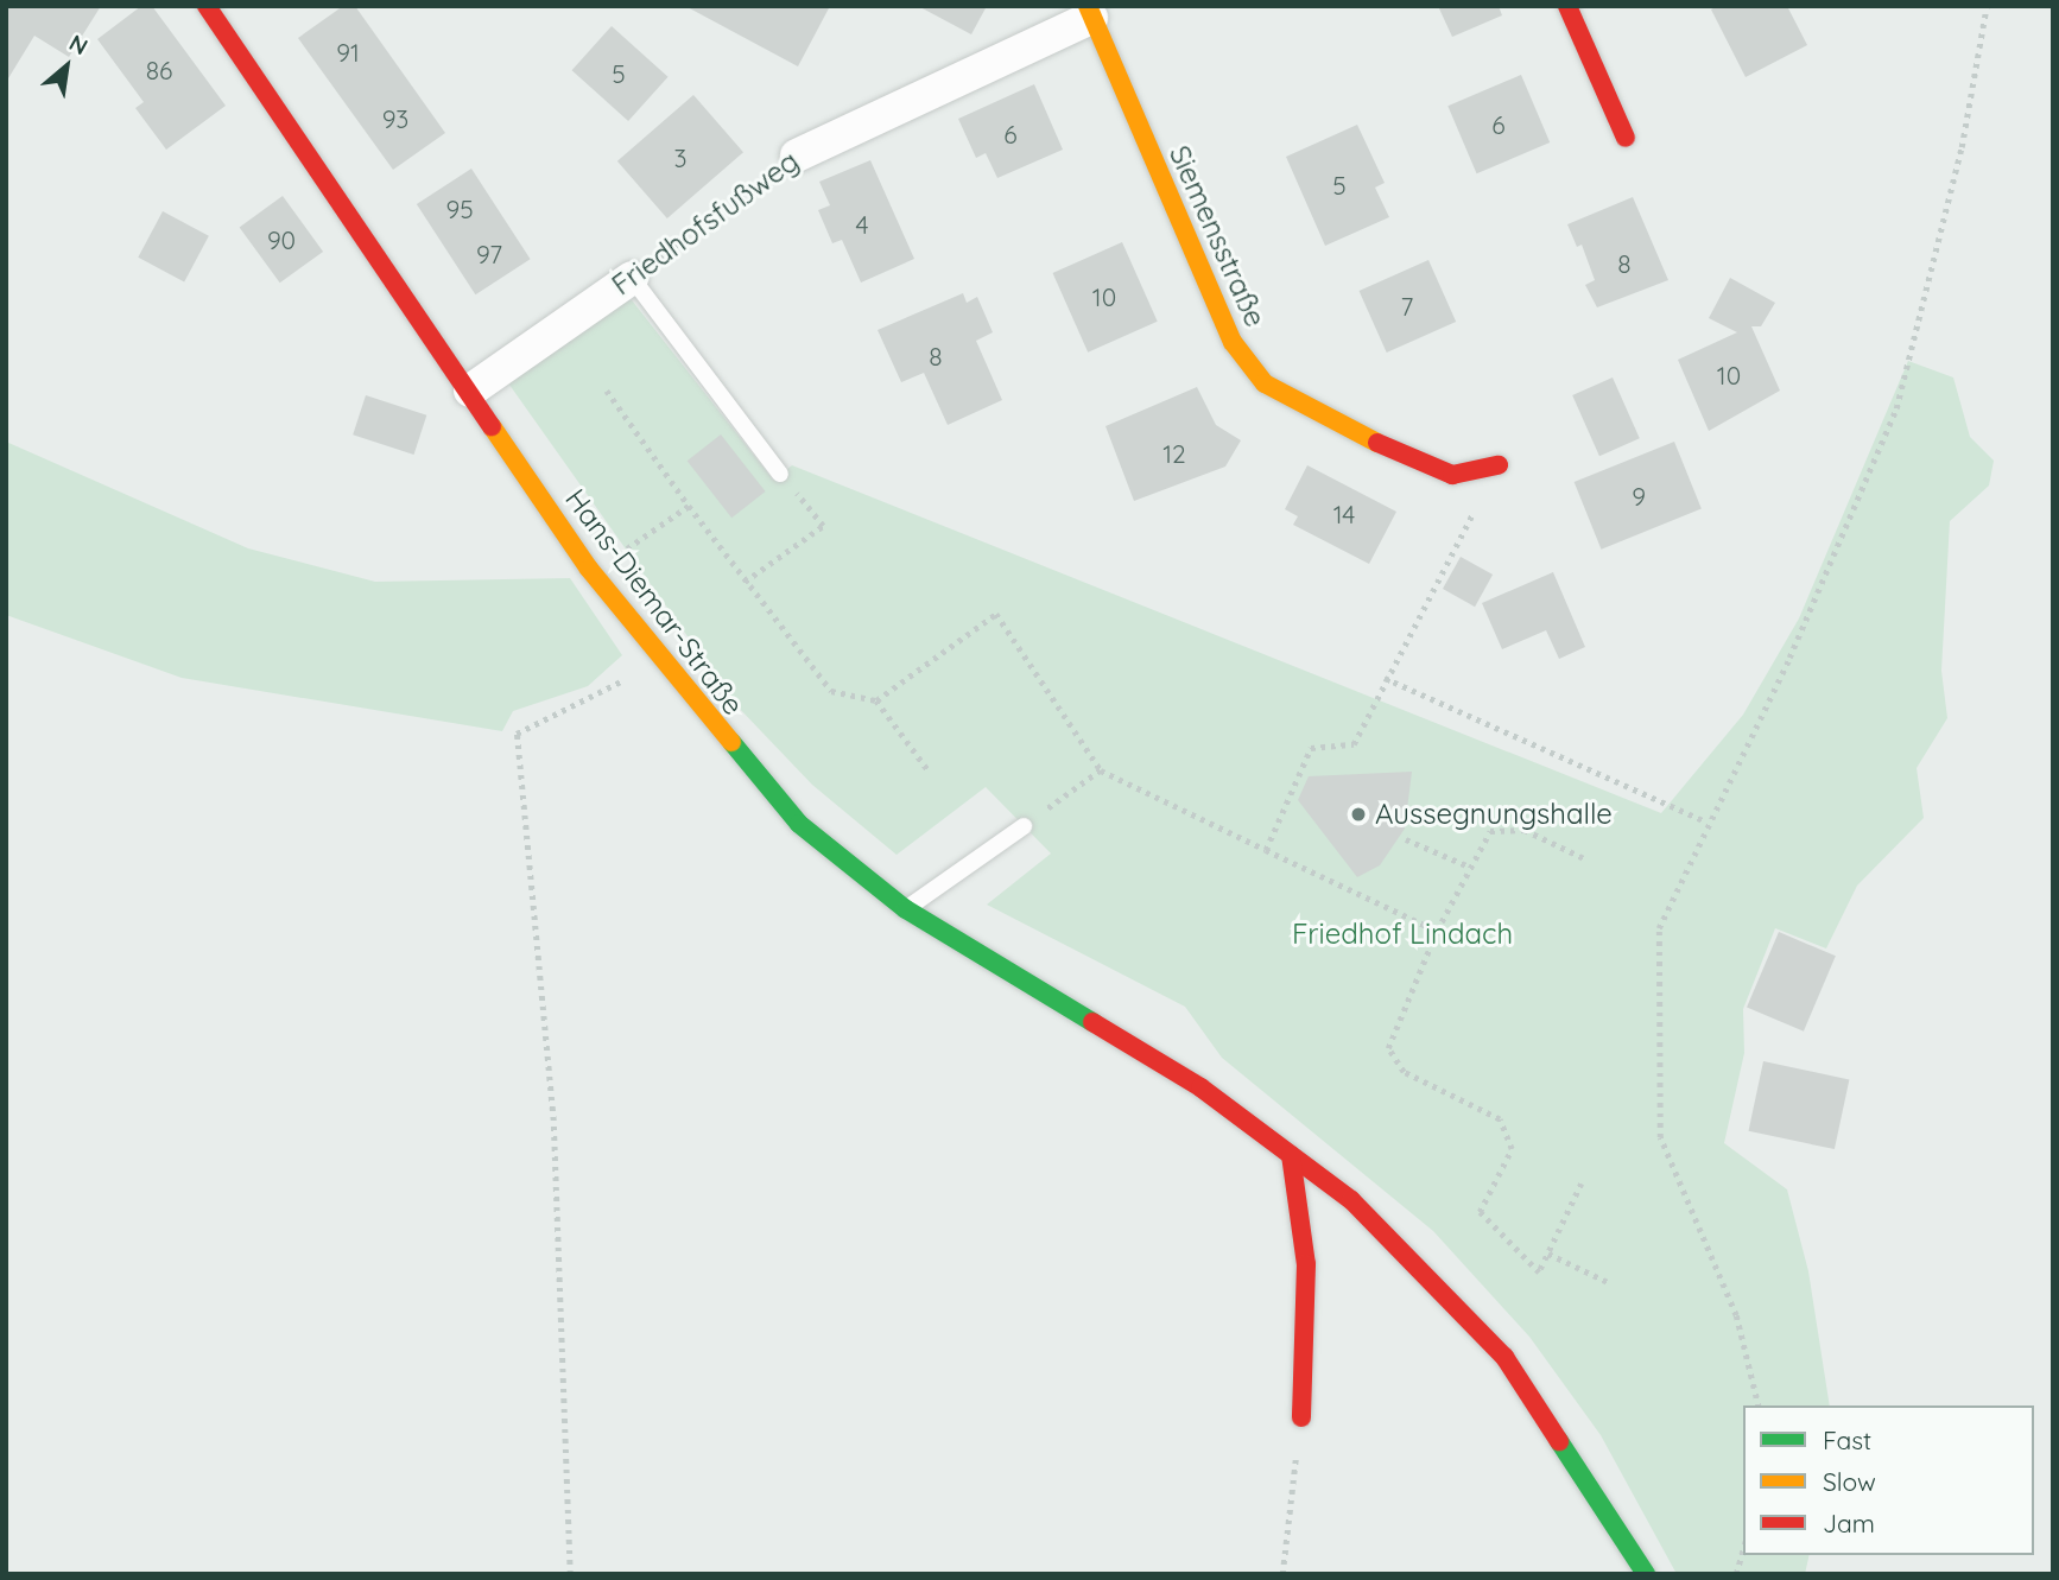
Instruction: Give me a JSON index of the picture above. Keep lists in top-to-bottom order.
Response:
{
  "streets": {
    "street": ["Friedhofsfußweg", "Siemensstraße", "Hans-Diemar-Straße"]
  },
  "crossings": [
    ["Friedhofsfußweg", "Siemensstraße"],
    ["Friedhofsfußweg", "Hans-Diemar-Straße"]
  ],
  "parks": ["Friedhof Lindach"],
  "places": ["Aussegnungshalle"],
  "house_numbers": [
    "91",
    "86",
    "5",
    "93",
    "6",
    "6",
    "3",
    "5",
    "95",
    "4",
    "90",
    "97",
    "8",
    "10",
    "7",
    "8",
    "10",
    "12",
    "9",
    "14"
  ],
  "legend": ["Fast", "Slow", "Jam"],
  "north": "top right"
}
